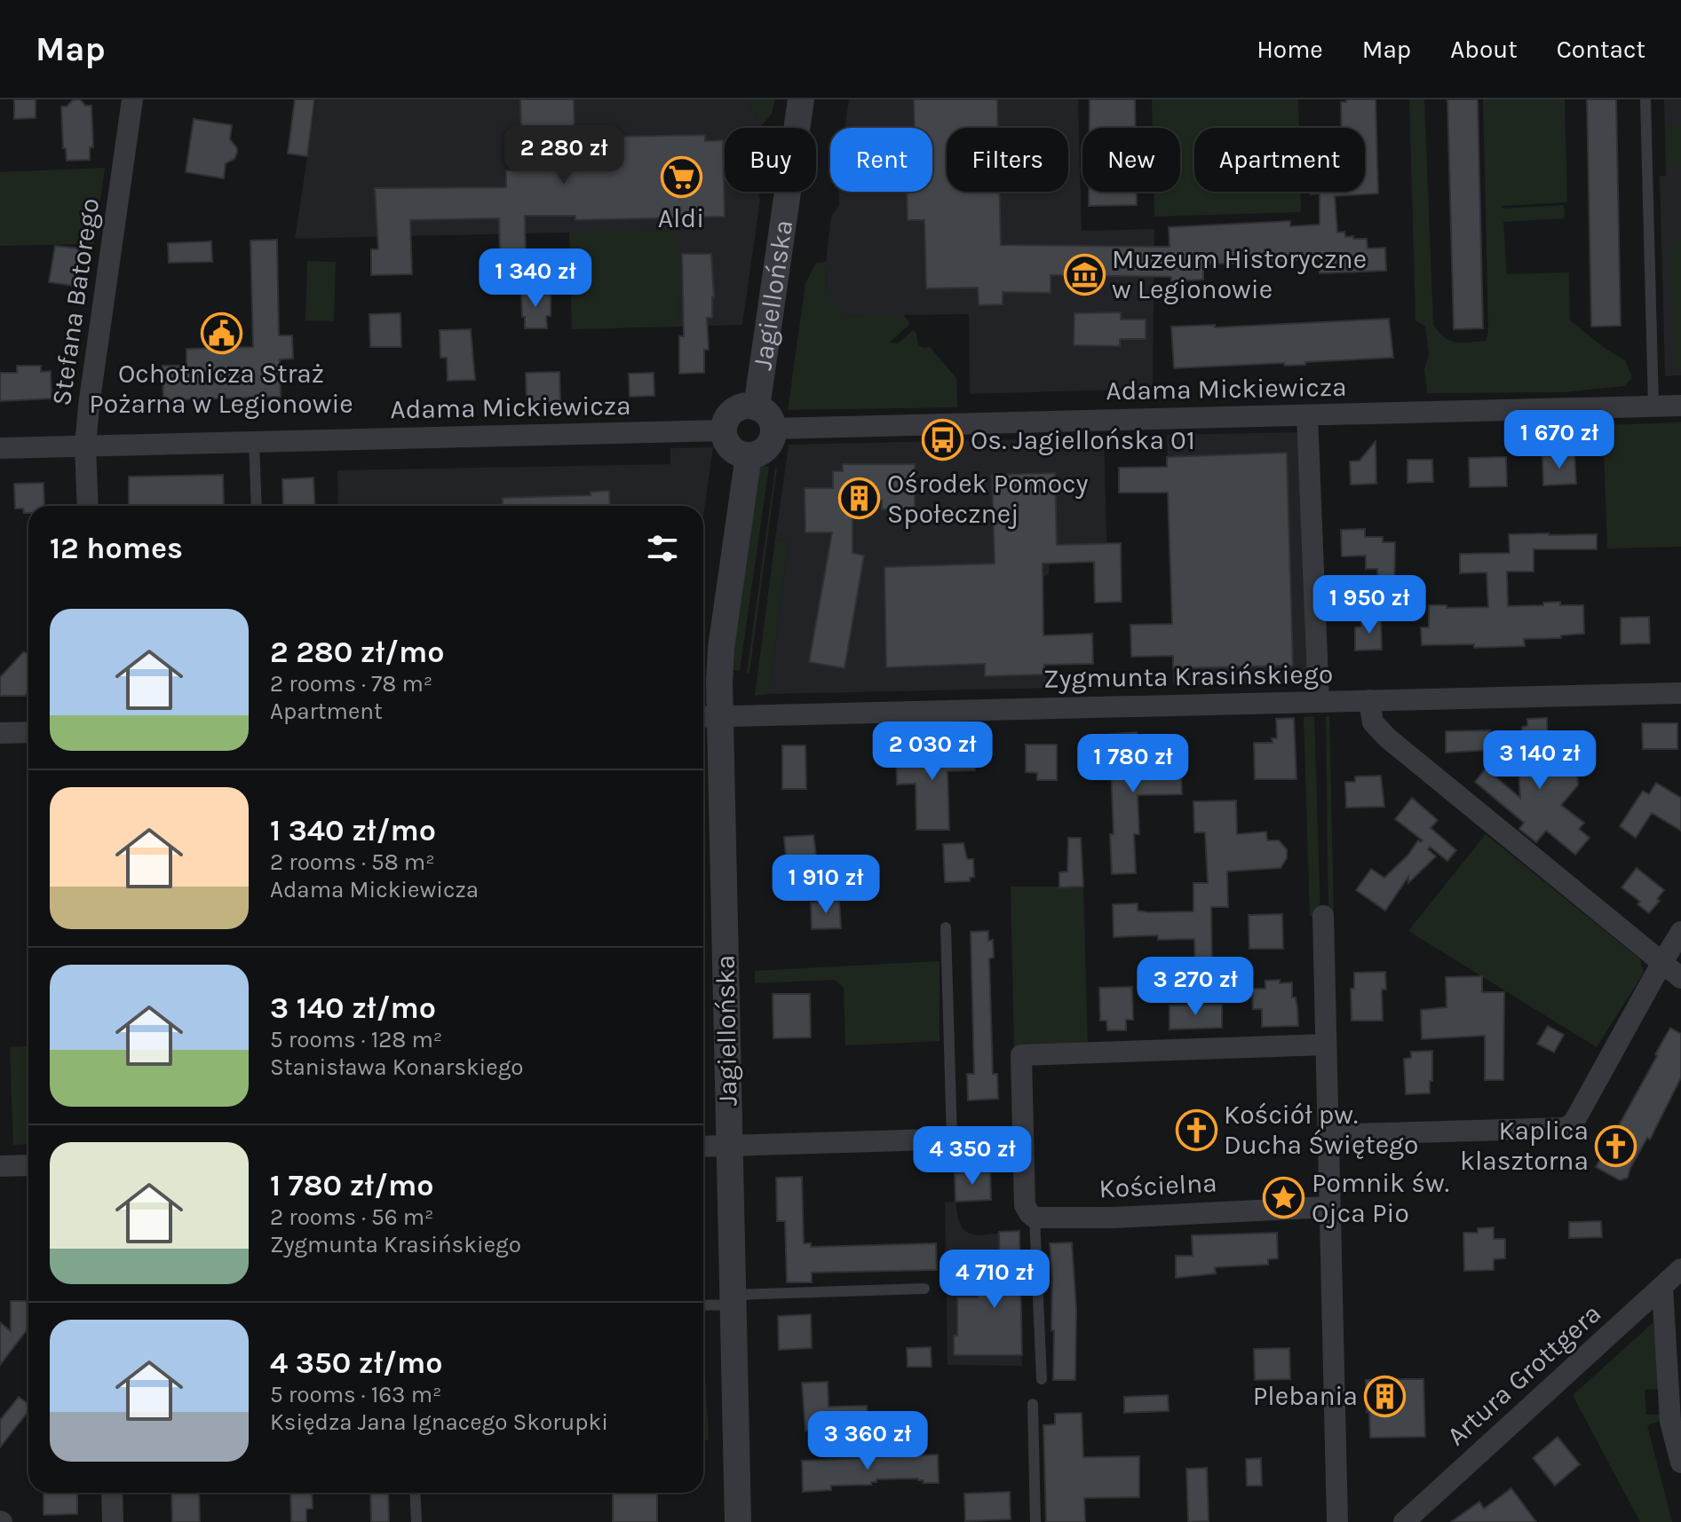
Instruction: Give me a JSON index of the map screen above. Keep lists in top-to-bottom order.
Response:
{
  "streets": {
    "street": [
      "Jagiellońska",
      "Stefana Batorego",
      "Adama Mickiewicza",
      "Zygmunta Krasińskiego",
      "Kościelna",
      "Artura Grottgera"
    ]
  },
  "crossings": [
    ["Jagiellońska", "Adama Mickiewicza"],
    ["Jagiellońska", "Zygmunta Krasińskiego"],
    ["Stefana Batorego", "Adama Mickiewicza"]
  ],
  "places": {
    "supermarket": ["Aldi"],
    "museum": ["Muzeum Historyczne w Legionowie"],
    "public building": ["Ochotnicza Straż Pożarna w Legionowie"],
    "bus stop": ["Os. Jagiellońska 01"],
    "building": ["Ośrodek Pomocy Społecznej", "Plebania"],
    "church": ["Kościół pw. Ducha Świętego", "Kaplica klasztorna"],
    "place": ["Pomnik św. Ojca Pio"]
  },
  "page": {
    "header": "Map",
    "nav": [
      "Home",
      "Map",
      "About",
      "Contact"
    ],
    "price": [
      "2 280 zł",
      "1 340 zł",
      "1 670 zł",
      "1 950 zł",
      "2 030 zł",
      "3 140 zł",
      "1 780 zł",
      "1 910 zł",
      "3 270 zł",
      "4 350 zł",
      "4 710 zł",
      "3 360 zł"
    ],
    "chip": [
      "Buy",
      "Rent",
      "Filters",
      "New",
      "Apartment"
    ],
    "heading": "12 homes",
    "list": [
      {
        "name": "2 280 zł/mo",
        "note": "2 rooms · 78 m² · Apartment"
      },
      {
        "name": "1 340 zł/mo",
        "note": "2 rooms · 58 m² · Adama Mickiewicza"
      },
      {
        "name": "3 140 zł/mo",
        "note": "5 rooms · 128 m² · Stanisława Konarskiego"
      },
      {
        "name": "1 780 zł/mo",
        "note": "2 rooms · 56 m² · Zygmunta Krasińskiego"
      },
      {
        "name": "4 350 zł/mo",
        "note": "5 rooms · 163 m² · Księdza Jana Ignacego Skorupki"
      }
    ]
  }
}
